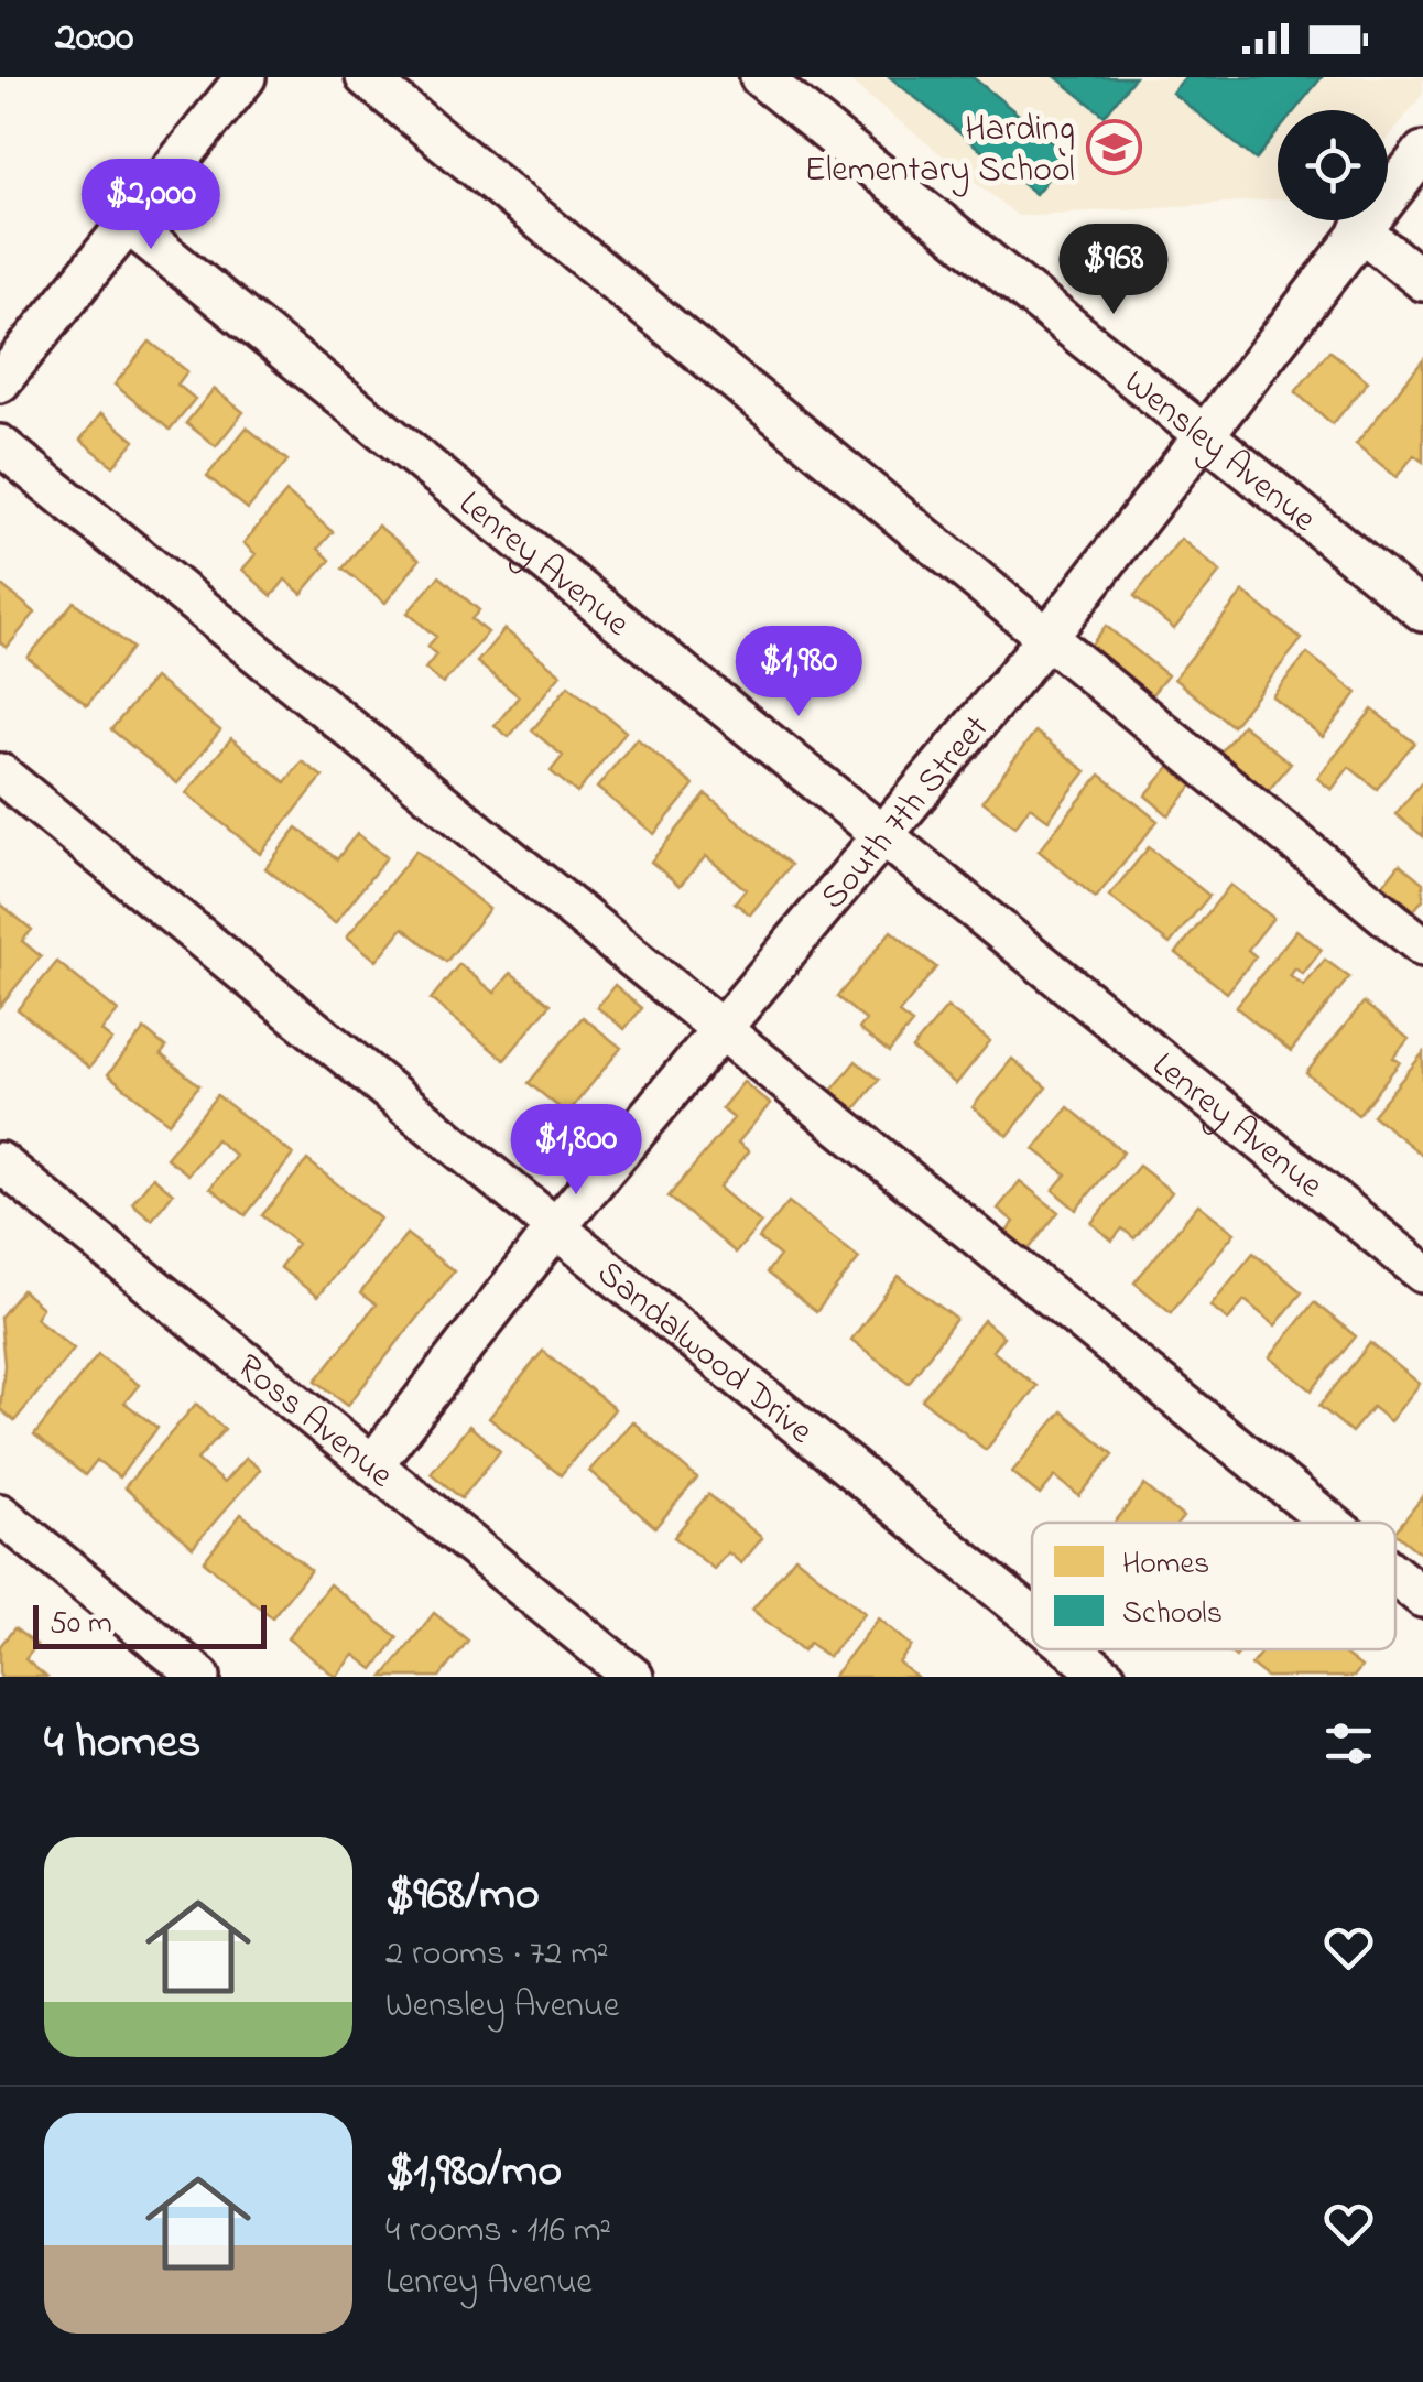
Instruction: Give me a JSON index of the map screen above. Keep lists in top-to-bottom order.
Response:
{
  "streets": {
    "street": [
      "Wensley Avenue",
      "Lenrey Avenue",
      "South 7th Street",
      "Sandalwood Drive",
      "Ross Avenue"
    ]
  },
  "crossings": [
    ["Wensley Avenue", "South 7th Street"],
    ["Lenrey Avenue", "South 7th Street"],
    ["South 7th Street", "Sandalwood Drive"],
    ["South 7th Street", "Ross Avenue"]
  ],
  "places": {
    "school or university": ["Harding Elementary School"]
  },
  "legend": ["Homes", "Schools"],
  "scale_bar": "50 m",
  "page": {
    "status": "20:00",
    "price": [
      "$2,000",
      "$968",
      "$1,980",
      "$1,800"
    ],
    "scale": "50 m",
    "heading": "4 homes",
    "list": [
      {
        "name": "$968/mo",
        "note": "2 rooms · 72 m² · Wensley Avenue"
      },
      {
        "name": "$1,980/mo",
        "note": "4 rooms · 116 m² · Lenrey Avenue"
      }
    ]
  }
}
